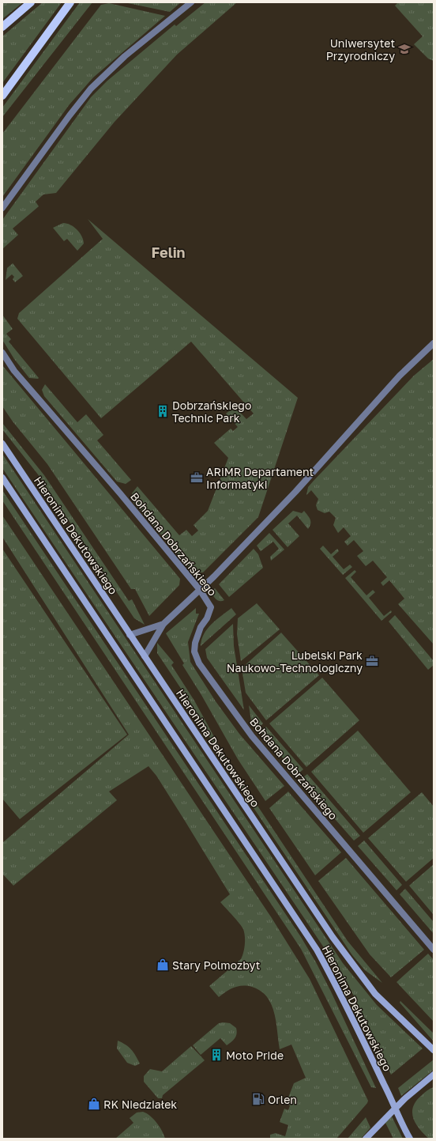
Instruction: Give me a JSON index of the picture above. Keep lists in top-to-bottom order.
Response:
{
  "streets": {
    "street": ["Hieronima Dekutowskiego", "Bohdana Dobrzańskiego"]
  },
  "districts": ["Felin"],
  "places": {
    "school or university": ["Uniwersytet Przyrodniczy"],
    "building": ["Dobrzańskiego Technic Park", "Moto Pride"],
    "office": ["ARiMR Departament Informatyki", "Lubelski Park Naukowo-Technologiczny"],
    "shop": ["Stary Polmozbyt", "RK Niedziałek"],
    "fuel station": ["Orlen"]
  }
}
